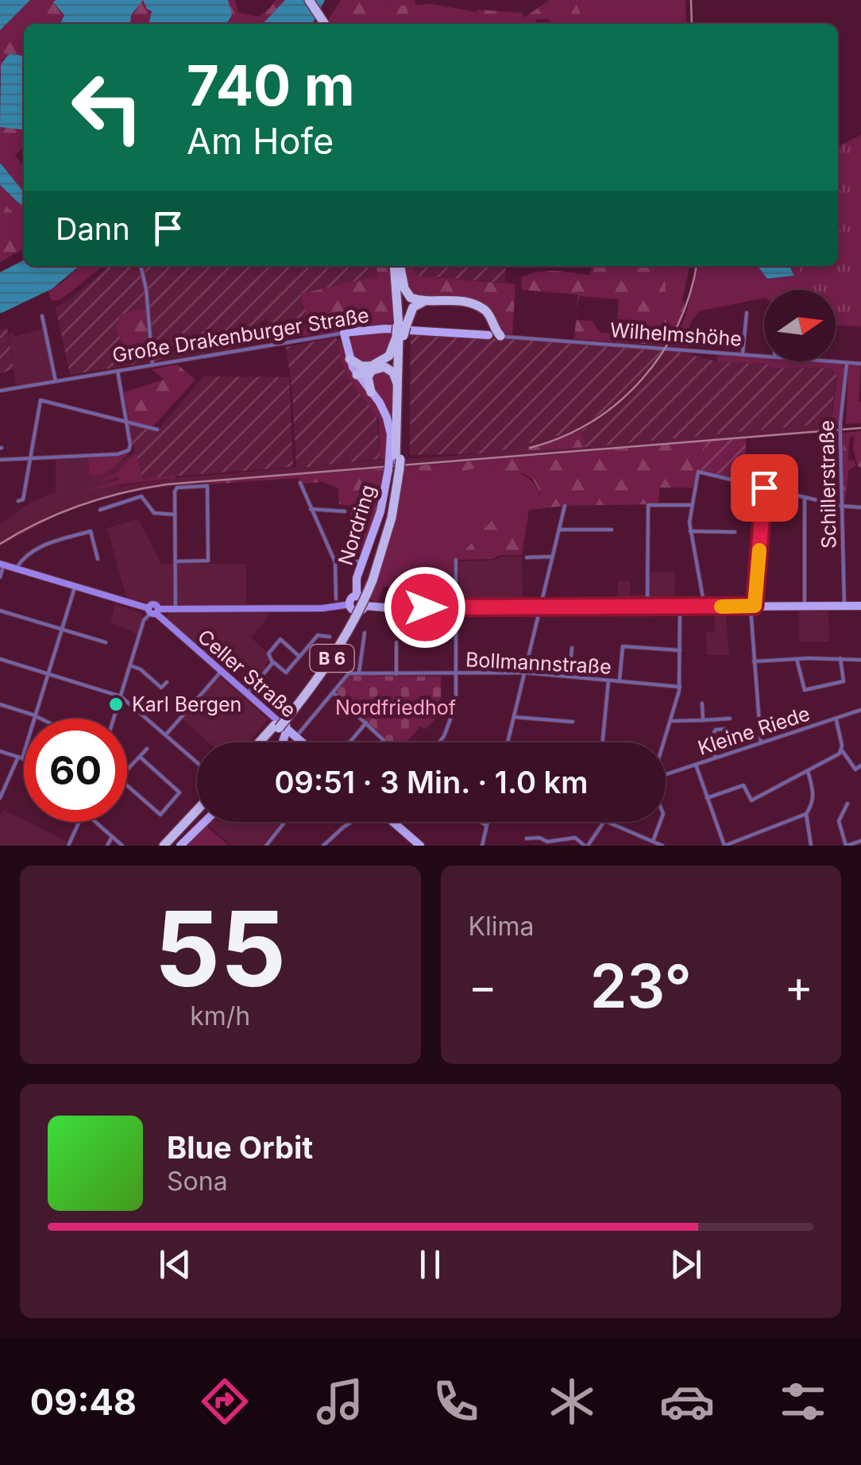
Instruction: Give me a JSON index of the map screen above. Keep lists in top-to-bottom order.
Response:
{
  "streets": {
    "highway": ["B 6"],
    "main road": ["Große Drakenburger Straße", "Nordring", "Celler Straße"],
    "street": [
      "Wilhelmshöhe",
      "Schillerstraße",
      "Bollmannstraße",
      "Kleine Riede"
    ]
  },
  "crossings": [
    ["Wilhelmshöhe", "Große Drakenburger Straße"],
    ["Wilhelmshöhe", "Schillerstraße"],
    ["Große Drakenburger Straße", "Nordring"],
    ["Nordring", "B 6"],
    ["B 6", "Celler Straße"]
  ],
  "parks": ["Nordfriedhof"],
  "places": ["Karl Bergen"],
  "north": "right",
  "page": {
    "turn": ["740 m", "Am Hofe"],
    "then": "Dann",
    "limit": "60",
    "trip": "09:51 · 3 Min. · 1.0 km",
    "tile": [
      ["55", "km/h"],
      "Klima"
    ],
    "heat": ["−", "23°", "+"],
    "song": ["Blue Orbit", "Sona"],
    "tabs": "09:48"
  }
}
